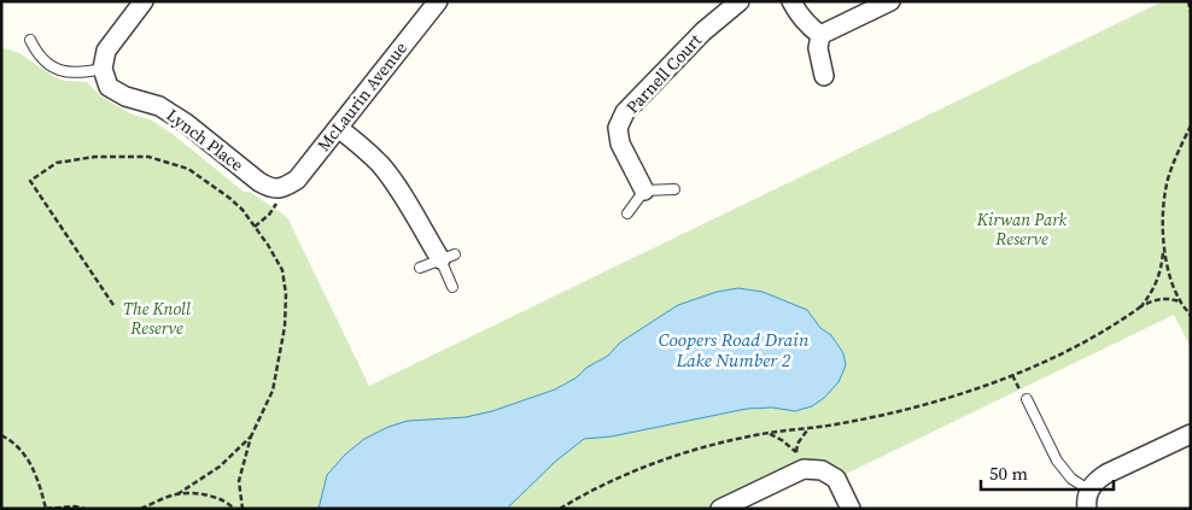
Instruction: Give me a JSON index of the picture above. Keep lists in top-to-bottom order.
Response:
{
  "streets": {
    "street": ["Parnell Court", "McLaurin Avenue", "Lynch Place"]
  },
  "crossings": [
    ["McLaurin Avenue", "Lynch Place"]
  ],
  "water": ["Coopers Road Drain Lake Number 2"],
  "parks": ["Kirwan Park Reserve", "The Knoll Reserve"],
  "scale_bar": "50 m"
}
